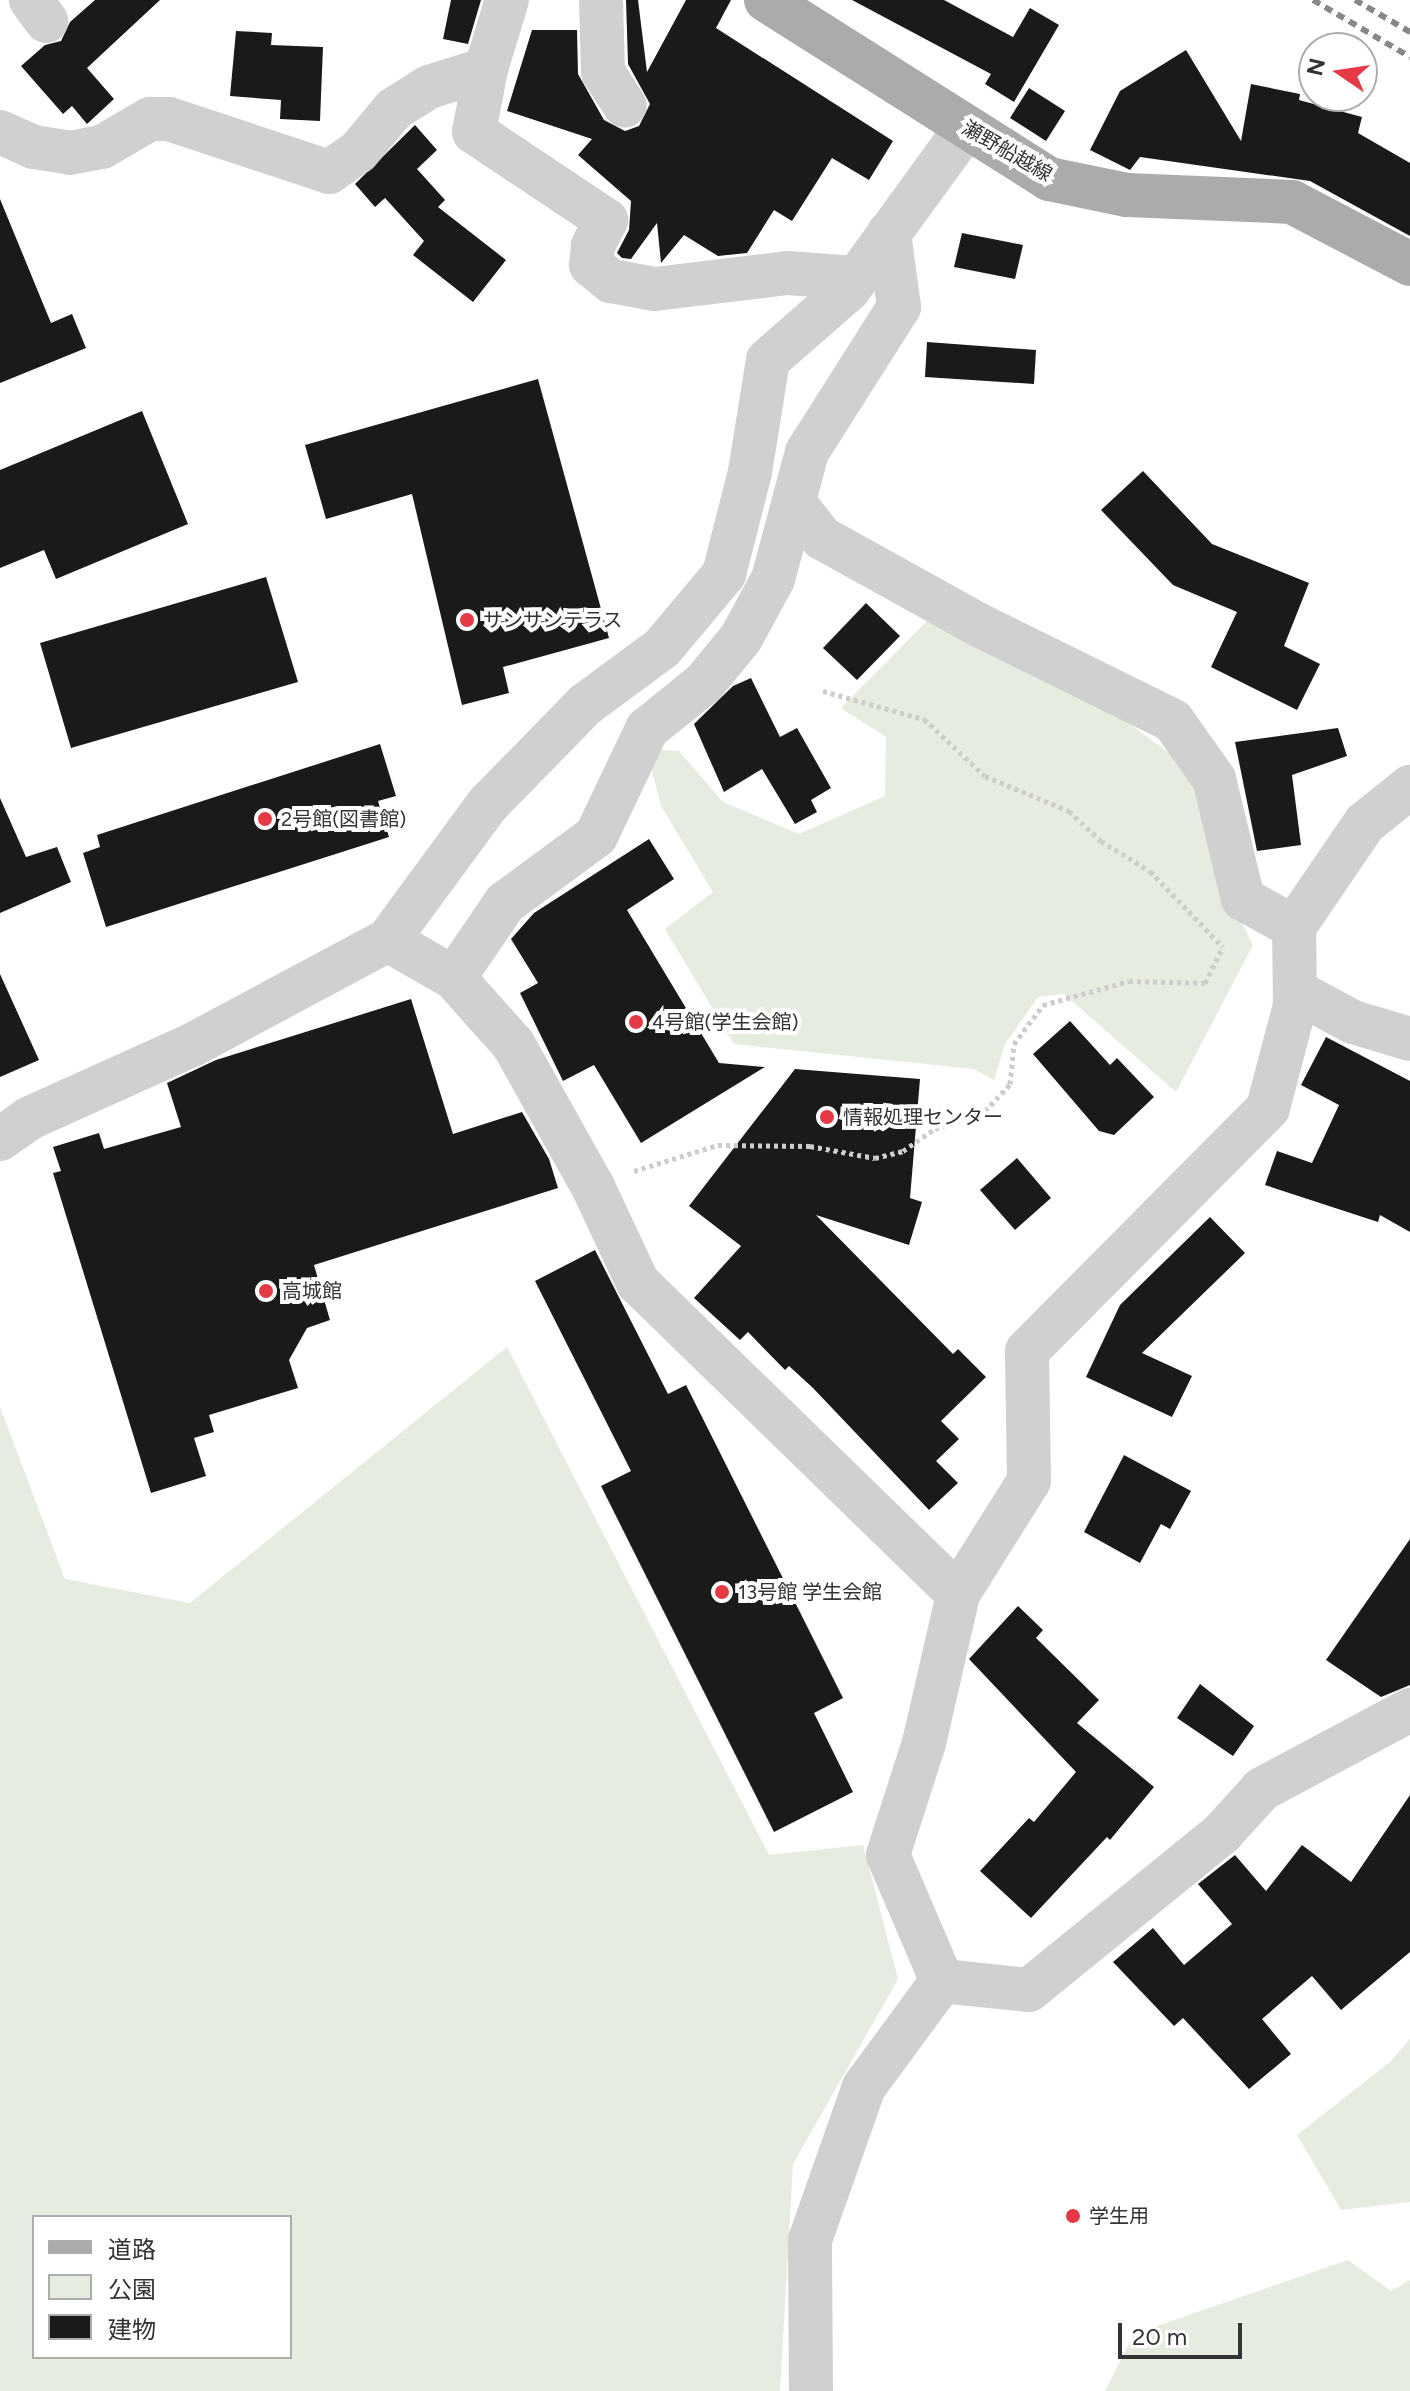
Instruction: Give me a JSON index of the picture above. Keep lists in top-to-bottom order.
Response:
{
  "streets": {
    "main road": ["瀬野船越線"]
  },
  "places": [
    "サンサンテラス",
    "2号館(図書館)",
    "4号館(学生会館)",
    "情報処理センター",
    "高城館",
    "13号館 学生会館",
    "学生用"
  ],
  "legend": ["道路", "公園", "建物"],
  "scale_bar": "20 m",
  "north": "left"
}
